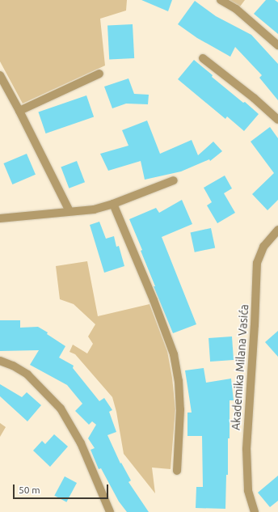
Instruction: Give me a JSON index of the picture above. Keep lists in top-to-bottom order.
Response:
{
  "streets": {
    "street": ["Akademika Milana Vasića"]
  },
  "scale_bar": "50 m"
}
